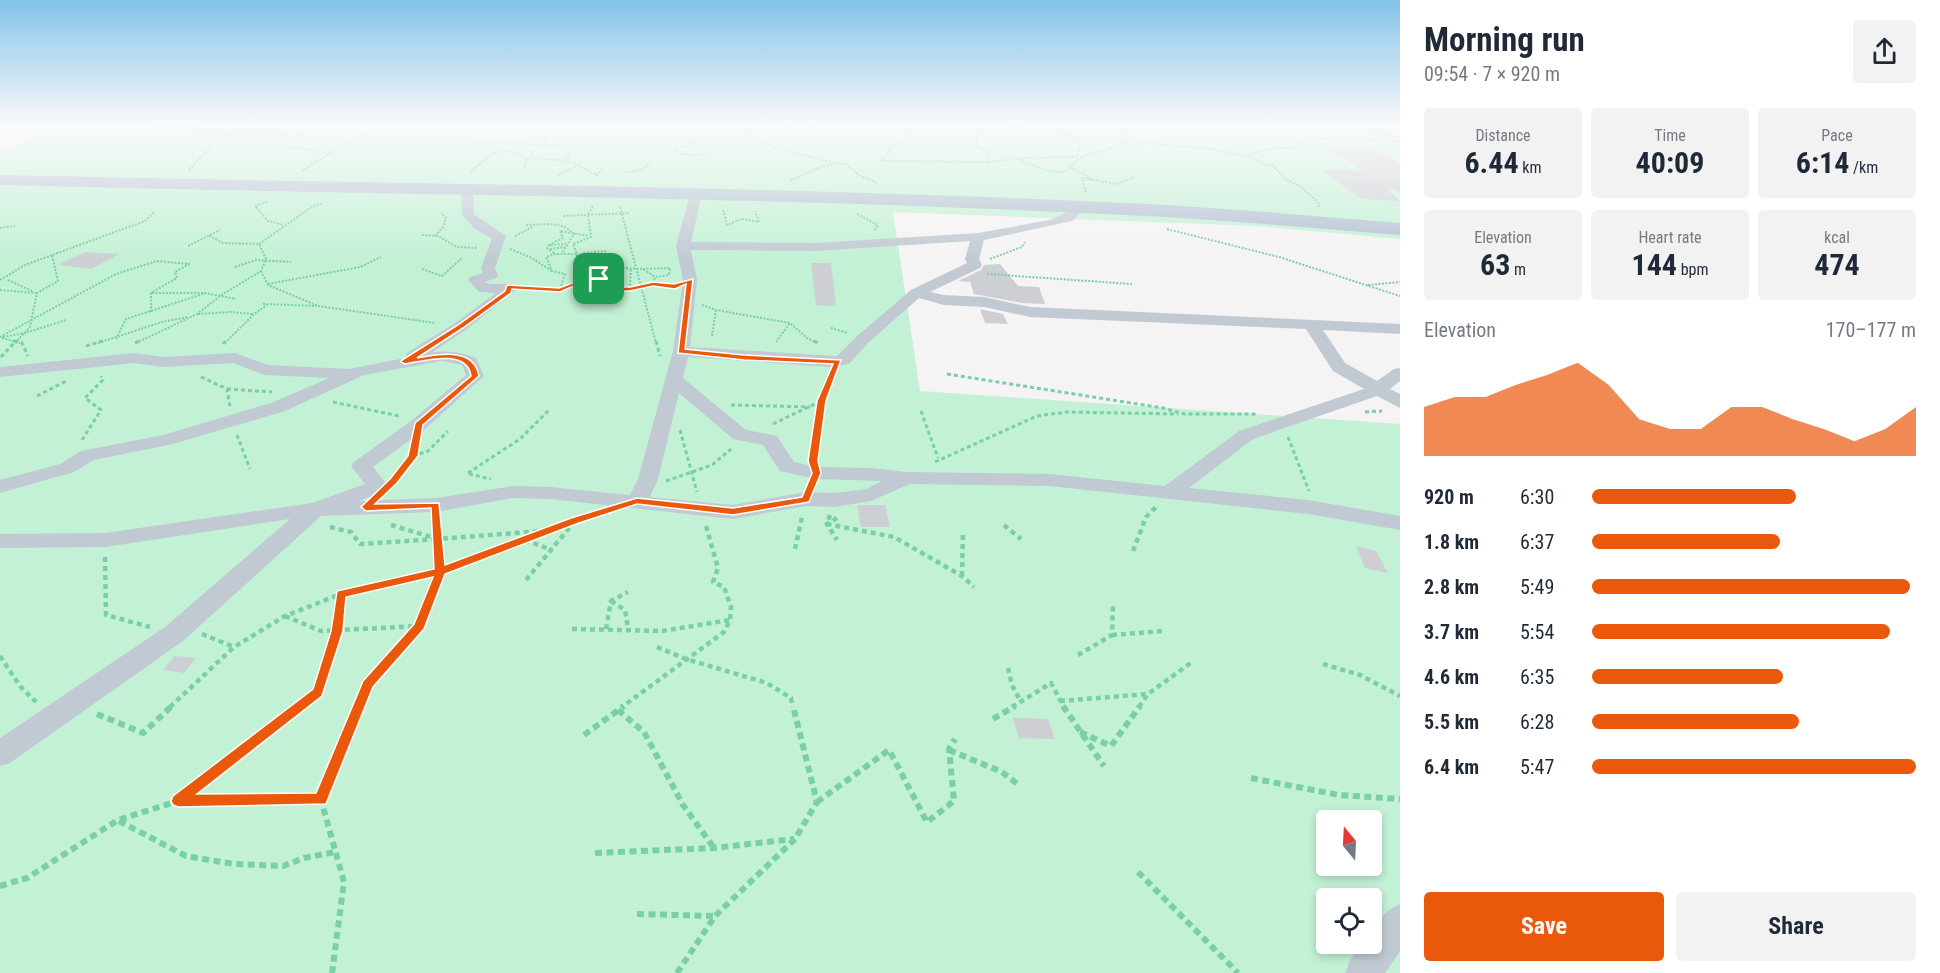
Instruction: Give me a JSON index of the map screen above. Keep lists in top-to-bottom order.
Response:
{
  "north": "top",
  "page": {
    "heading": ["Morning run", "09:54 · 7 × 920 m"],
    "stats": [
      ["Distance", "6.44 km"],
      ["Time", "40:09"],
      ["Pace", "6:14 /km"],
      ["Elevation", "63 m"],
      ["Heart rate", "144 bpm"],
      ["kcal", "474"]
    ],
    "chart": ["Elevation", "170–177 m"],
    "list": [
      {
        "name": "920 m",
        "note": "6:30"
      },
      {
        "name": "1.8 km",
        "note": "6:37"
      },
      {
        "name": "2.8 km",
        "note": "5:49"
      },
      {
        "name": "3.7 km",
        "note": "5:54"
      },
      {
        "name": "4.6 km",
        "note": "6:35"
      },
      {
        "name": "5.5 km",
        "note": "6:28"
      },
      {
        "name": "6.4 km",
        "note": "5:47"
      }
    ],
    "buttons": ["Save", "Share"]
  }
}
